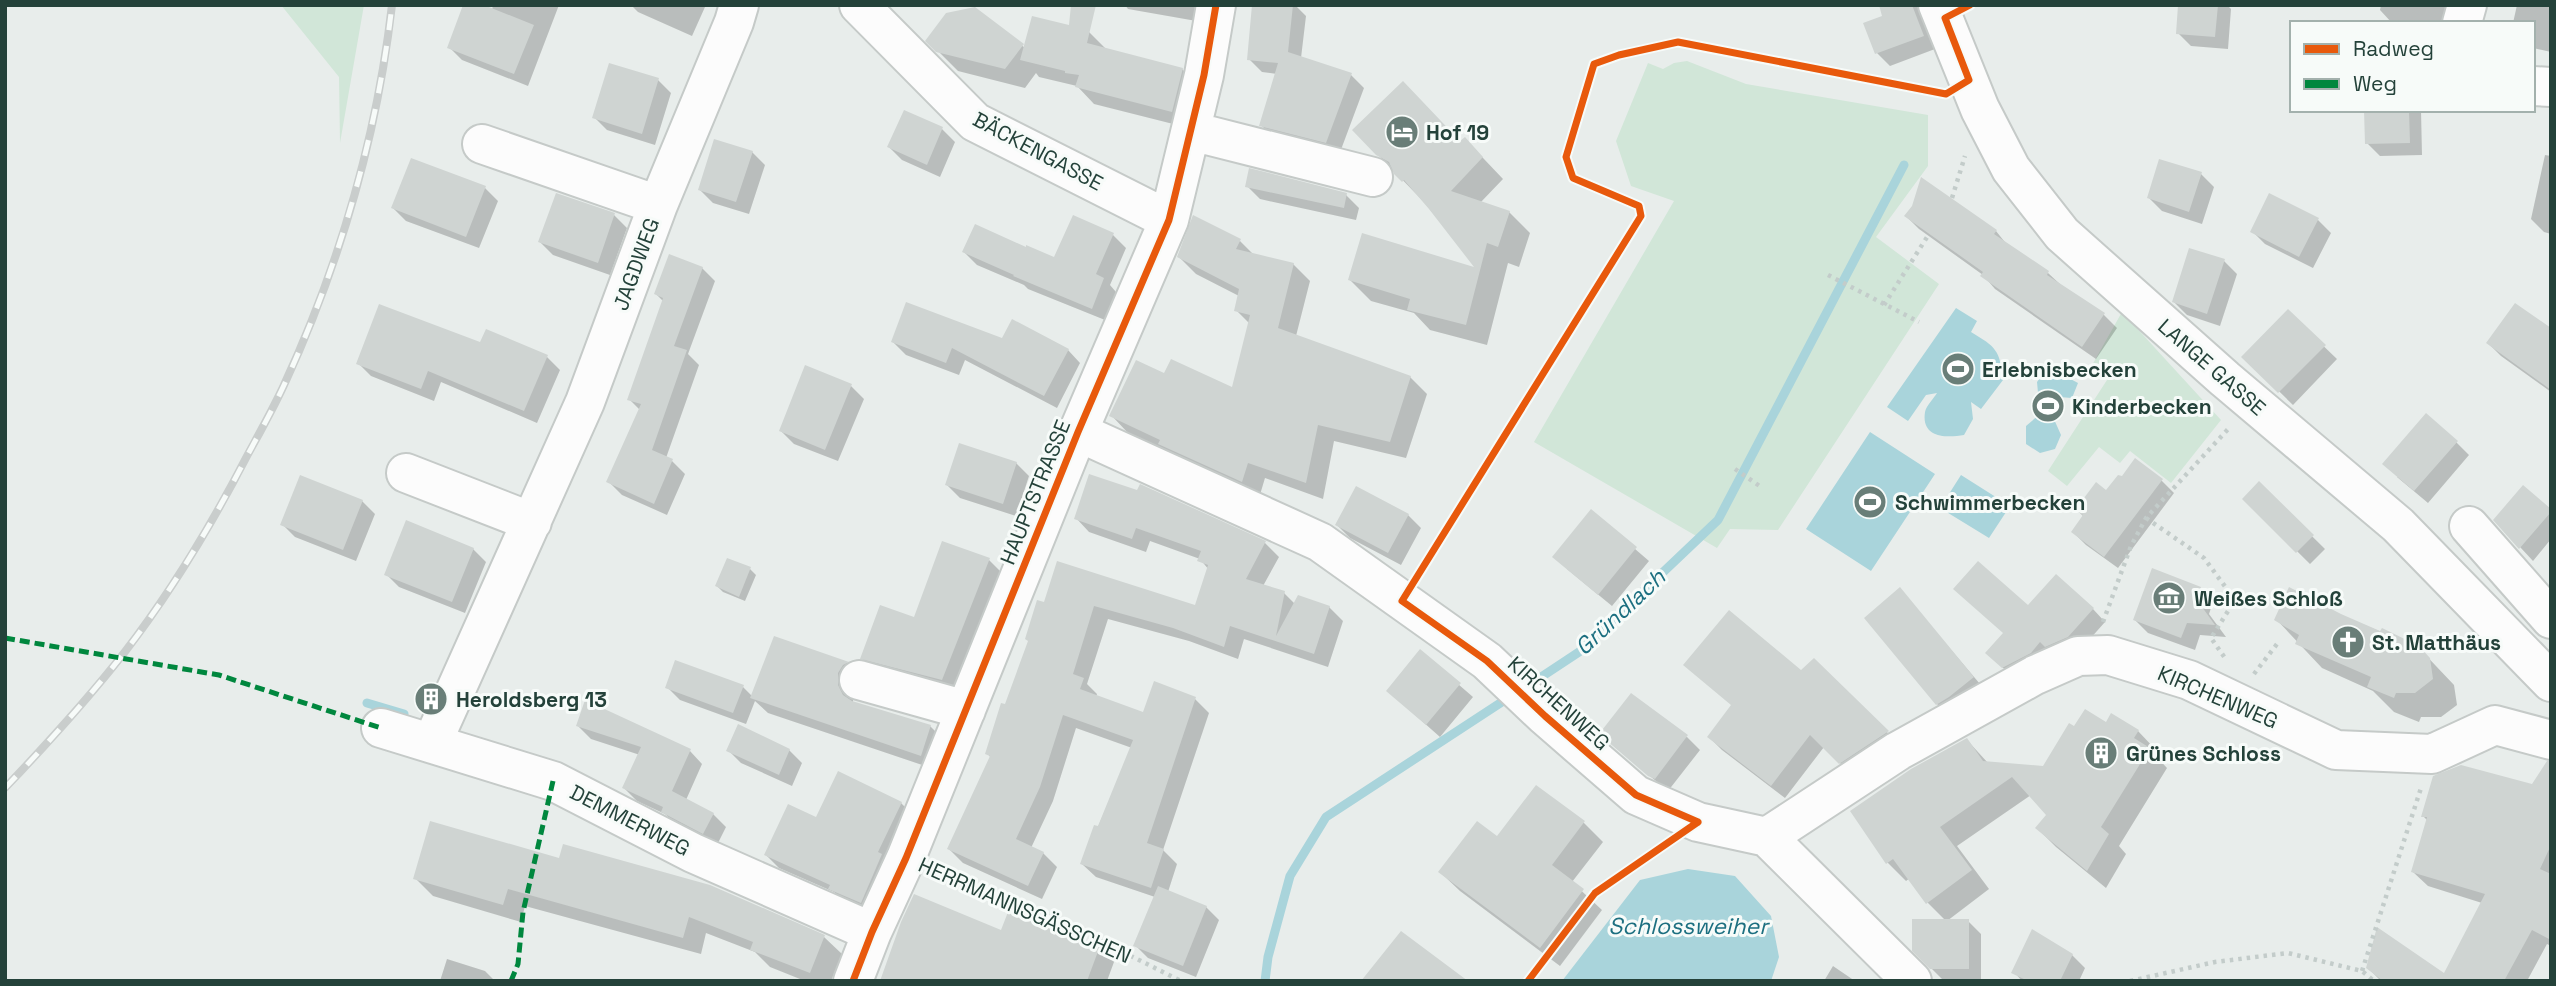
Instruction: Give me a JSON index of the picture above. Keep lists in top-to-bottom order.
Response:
{
  "streets": {
    "street": [
      "BÄCKENGASSE",
      "JAGDWEG",
      "LANGE GASSE",
      "HAUPTSTRASSE",
      "KIRCHENWEG",
      "DEMMERWEG"
    ],
    "path": ["HERRMANNSGÄSSCHEN"]
  },
  "crossings": [
    ["BÄCKENGASSE", "HAUPTSTRASSE"],
    ["JAGDWEG", "DEMMERWEG"],
    ["HAUPTSTRASSE", "KIRCHENWEG"],
    ["HAUPTSTRASSE", "DEMMERWEG"],
    ["HAUPTSTRASSE", "HERRMANNSGÄSSCHEN"]
  ],
  "water": ["Gründlach", "Schlossweiher"],
  "places": {
    "hotel": ["Hof 19"],
    "sports": ["Erlebnisbecken", "Kinderbecken", "Schwimmerbecken"],
    "museum": ["Weißes Schloß"],
    "church": ["St. Matthäus"],
    "building": ["Heroldsberg 13", "Grünes Schloss"]
  },
  "legend": ["Radweg", "Weg"]
}
